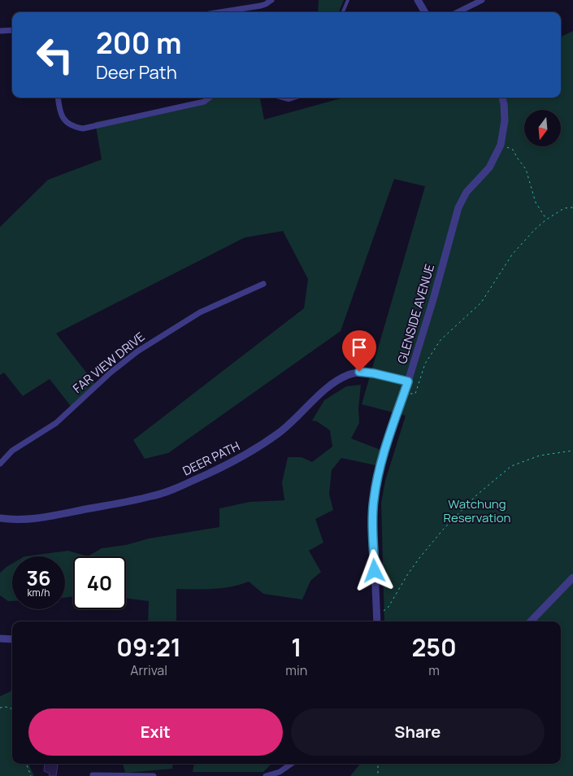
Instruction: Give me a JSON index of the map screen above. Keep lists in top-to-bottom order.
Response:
{
  "streets": {
    "street": ["GLENSIDE AVENUE", "FAR VIEW DRIVE", "DEER PATH"]
  },
  "crossings": [
    ["GLENSIDE AVENUE", "DEER PATH"]
  ],
  "parks": ["Watchung Reservation"],
  "north": "bottom",
  "page": {
    "turn": ["200 m", "Deer Path"],
    "speed": "36 km/h",
    "limit": "40",
    "eta": [
      "09:21",
      "Arrival",
      "1",
      "min",
      "250",
      "m"
    ],
    "buttons": ["Exit", "Share"]
  }
}
